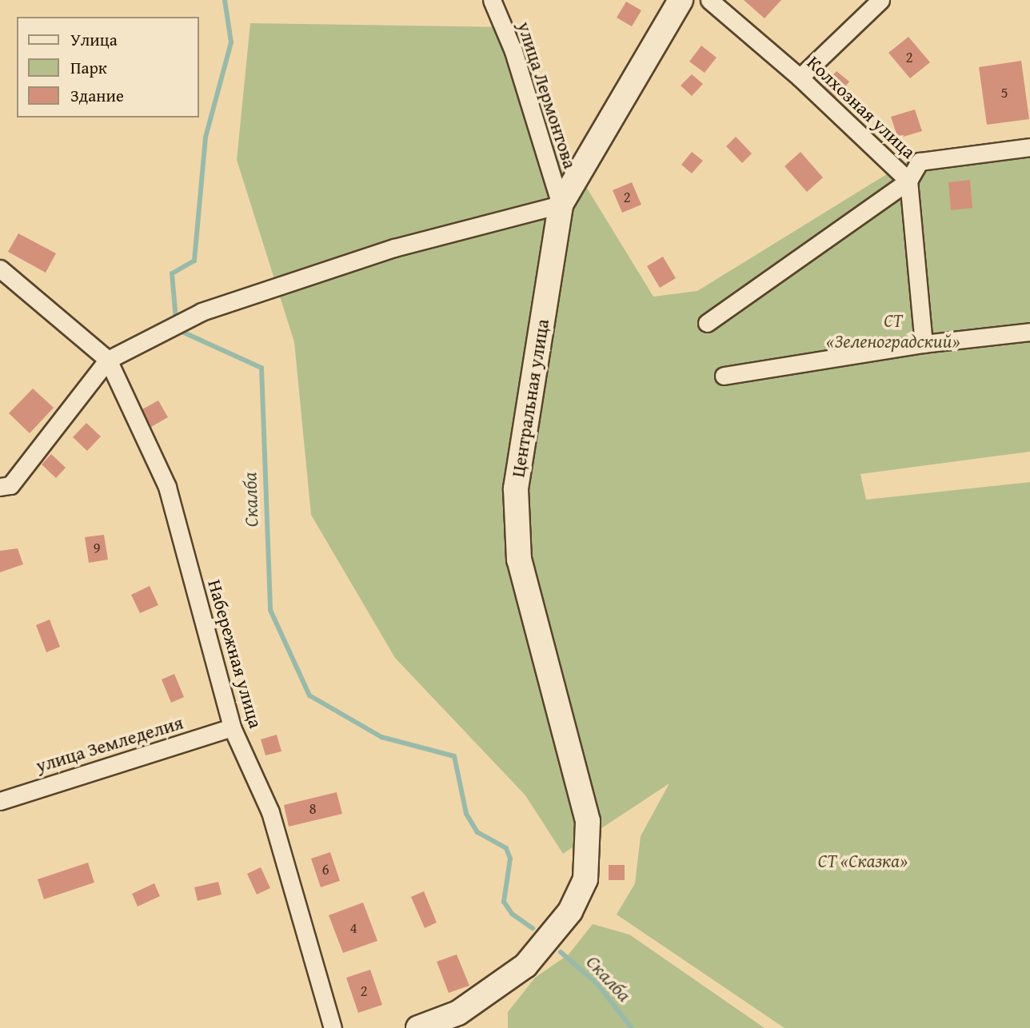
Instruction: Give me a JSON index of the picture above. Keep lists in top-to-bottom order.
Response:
{
  "streets": {
    "street": [
      "улица Лермонтова",
      "Колхозная улица",
      "Центральная улица",
      "Набережная улица",
      "улица Земледелия"
    ]
  },
  "crossings": [
    ["улица Лермонтова", "Центральная улица"],
    ["Набережная улица", "улица Земледелия"]
  ],
  "water": ["Скалба"],
  "parks": ["СТ «Зеленоградский»", "СТ «Сказка»"],
  "house_numbers": [
    "2",
    "5",
    "2",
    "9",
    "8",
    "6",
    "4",
    "2"
  ],
  "legend": ["Улица", "Парк", "Здание"]
}
